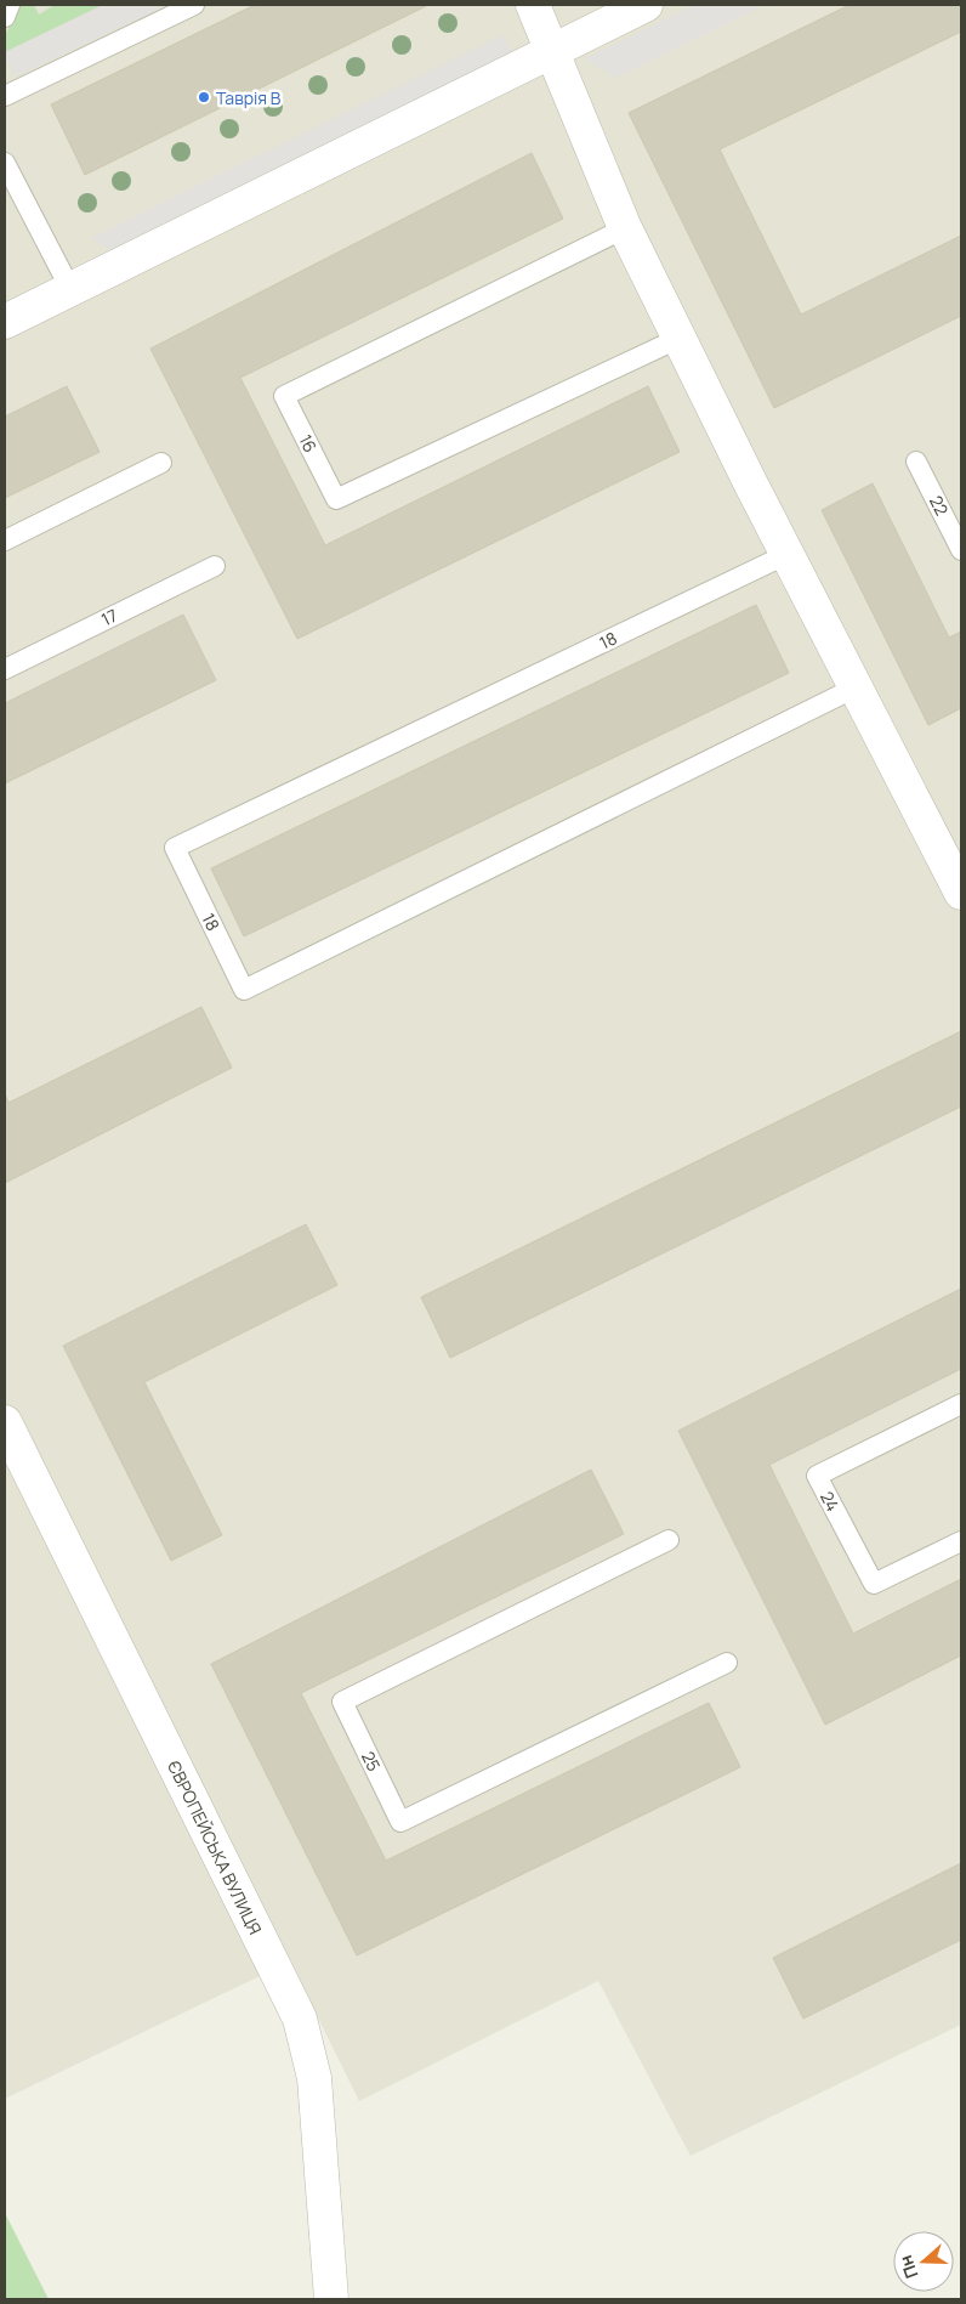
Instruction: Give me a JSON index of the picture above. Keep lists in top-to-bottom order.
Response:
{
  "streets": {
    "street": ["ЄВРОПЕЙСЬКА ВУЛИЦЯ"],
    "lane": [
      "16",
      "22",
      "17",
      "18",
      "24",
      "25"
    ]
  },
  "places": ["Таврія В"],
  "north": "left"
}
